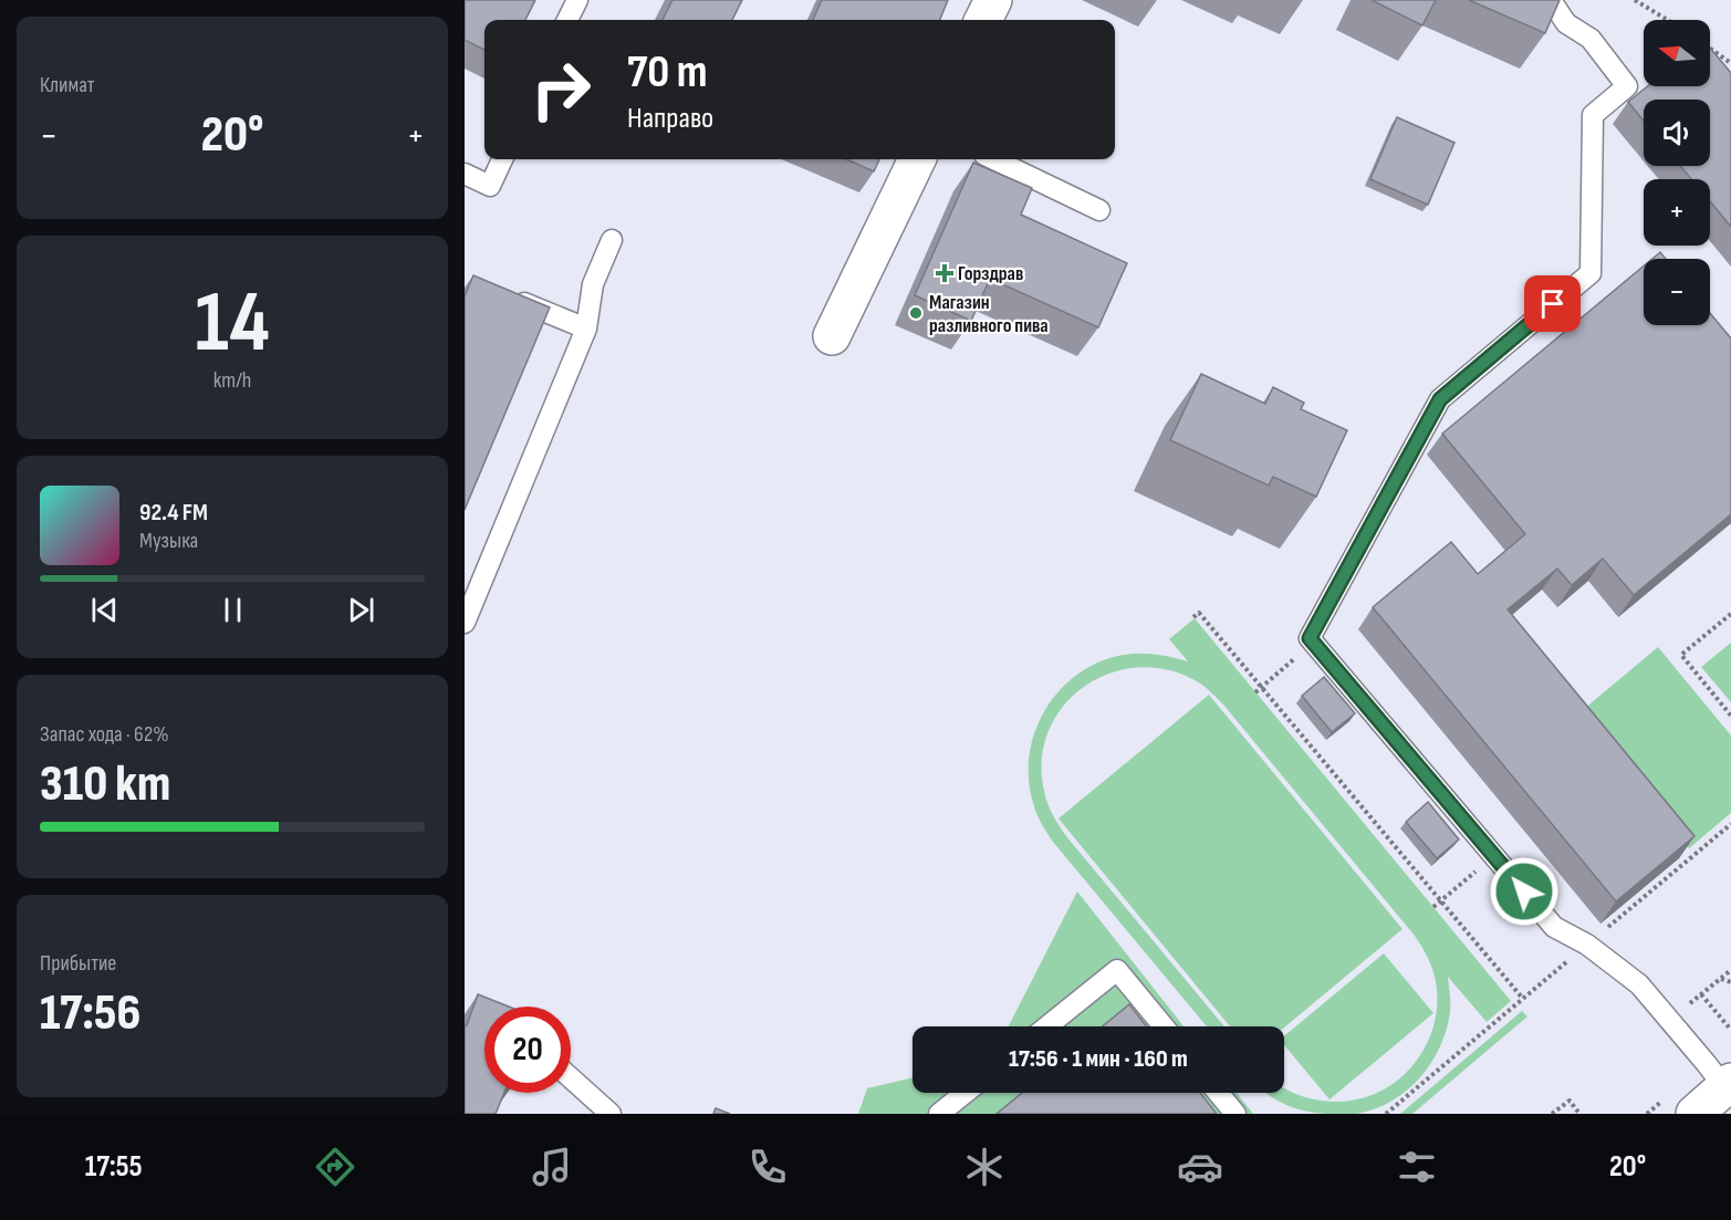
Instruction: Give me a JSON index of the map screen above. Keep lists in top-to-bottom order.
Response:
{
  "places": {
    "health": ["Горздрав"],
    "other": ["Магазин разливного пива"]
  },
  "north": "left",
  "page": {
    "tile": [
      "Климат",
      ["14", "km/h"],
      ["Запас хода · 62%", "310 km"],
      ["Прибытие", "17:56"]
    ],
    "map_buttons": ["+", "−"],
    "turn": ["70 m", "Направо"],
    "heat": ["−", "20°", "+"],
    "song": ["92.4 FM", "Музыка"],
    "limit": "20",
    "trip": "17:56 · 1 мин · 160 m",
    "tabs": ["17:55", "20°"]
  }
}
